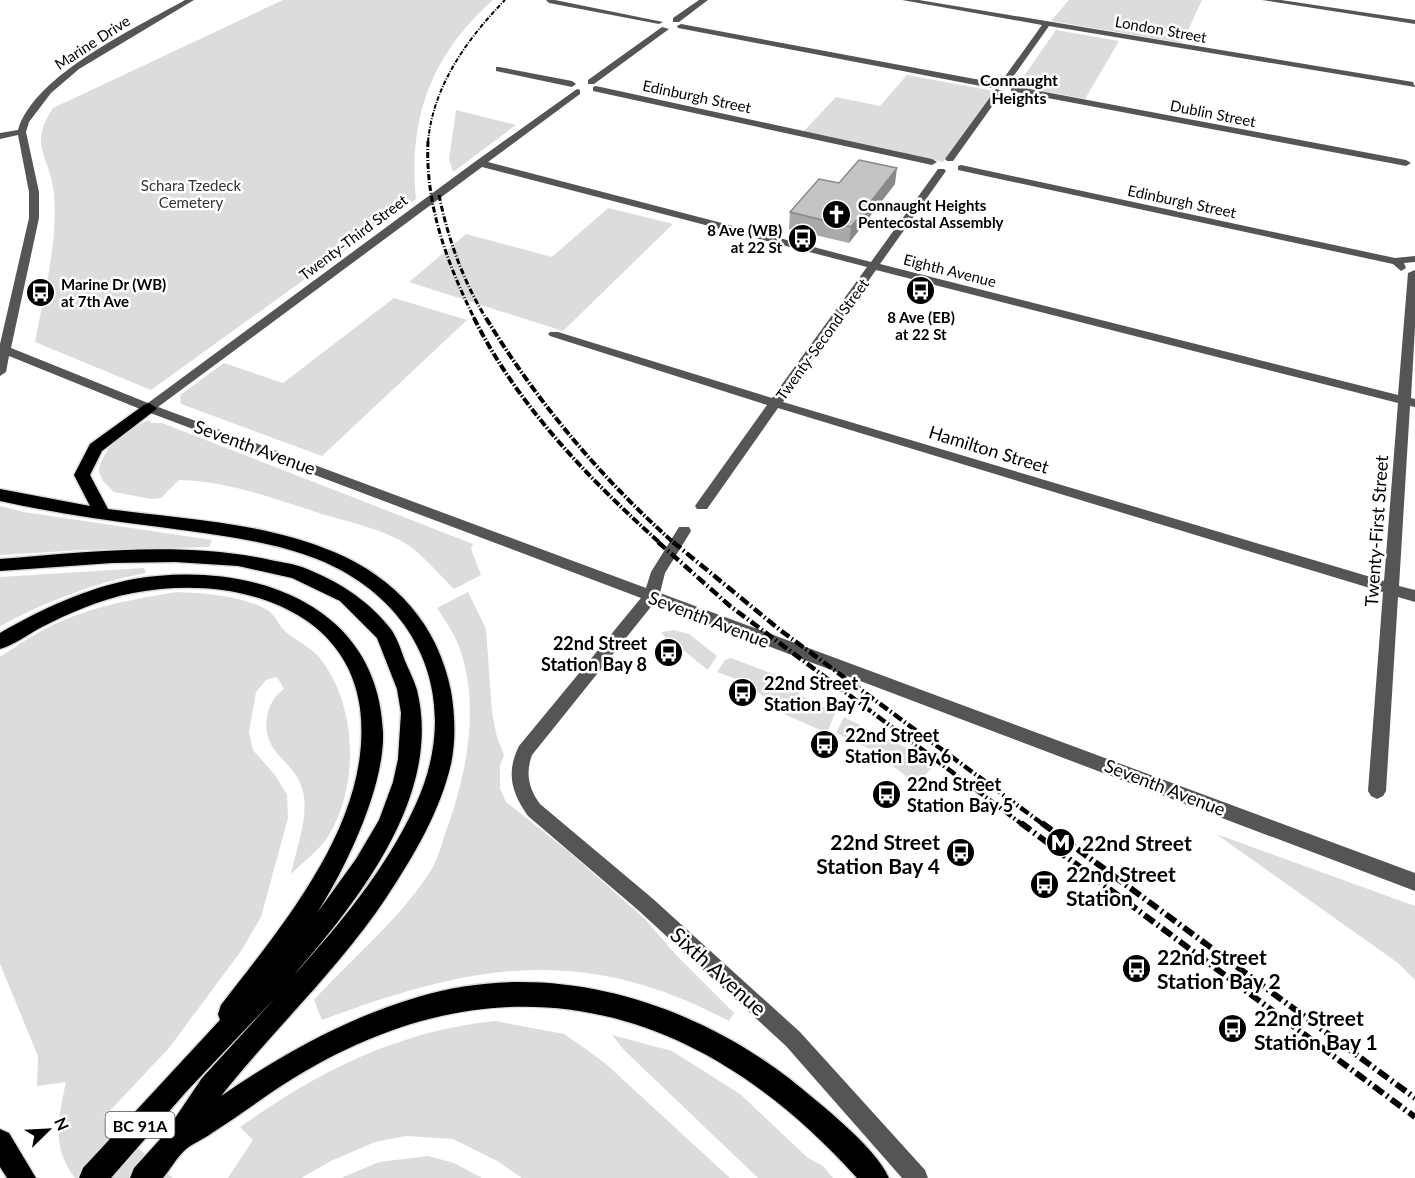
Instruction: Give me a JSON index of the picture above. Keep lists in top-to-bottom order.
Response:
{
  "streets": {
    "highway": ["BC 91A"],
    "street": [
      "London Street",
      "Marine Drive",
      "Edinburgh Street",
      "Dublin Street",
      "Twenty-Third Street",
      "Eighth Avenue",
      "Twenty-Second Street",
      "Seventh Avenue",
      "Hamilton Street",
      "Twenty-First Street",
      "Sixth Avenue"
    ]
  },
  "crossings": [
    ["Edinburgh Street", "Twenty-Second Street"],
    ["Edinburgh Street", "Twenty-First Street"],
    ["Twenty-Third Street", "Eighth Avenue"],
    ["Twenty-Third Street", "Seventh Avenue"],
    ["Eighth Avenue", "Twenty-Second Street"],
    ["Eighth Avenue", "Twenty-First Street"],
    ["Twenty-Second Street", "Hamilton Street"],
    ["Seventh Avenue", "Sixth Avenue"],
    ["Hamilton Street", "Twenty-First Street"]
  ],
  "districts": ["Connaught Heights"],
  "parks": ["Schara Tzedeck Cemetery"],
  "places": {
    "church": ["Connaught Heights Pentecostal Assembly"],
    "bus stop": [
      "8 Ave (WB) at 22 St",
      "8 Ave (EB) at 22 St",
      "Marine Dr (WB) at 7th Ave",
      "22nd Street Station Bay 8",
      "22nd Street Station Bay 7",
      "22nd Street Station Bay 6",
      "22nd Street Station Bay 5",
      "22nd Street Station Bay 4",
      "22nd Street Station",
      "22nd Street Station Bay 2",
      "22nd Street Station Bay 1"
    ],
    "metro station": ["22nd Street"]
  },
  "north": "top right"
}
